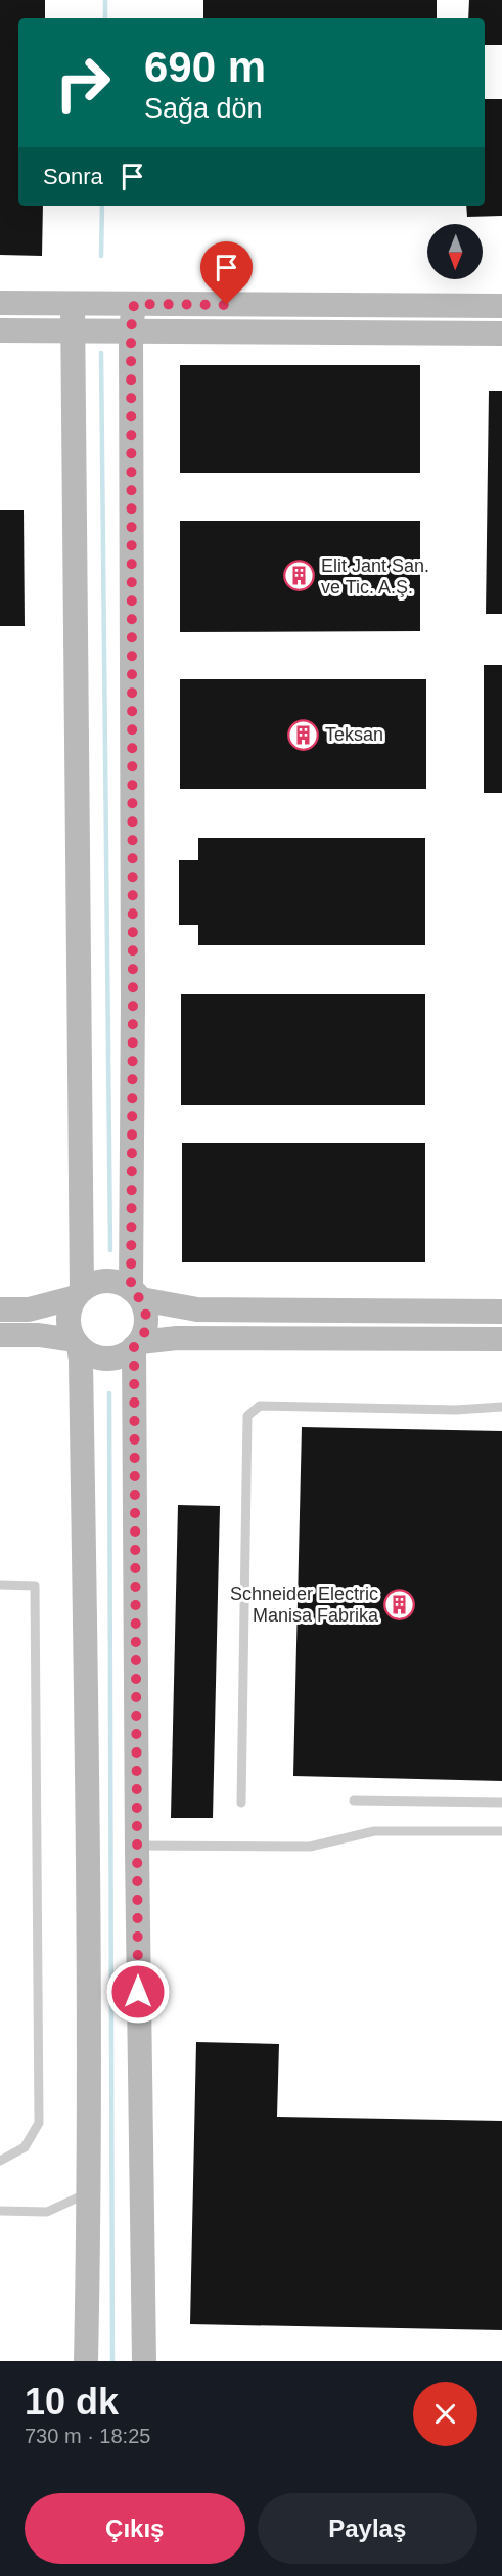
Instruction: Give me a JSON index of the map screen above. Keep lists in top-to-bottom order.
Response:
{
  "places": {
    "building": ["Elit Jant San. ve Tic. A.Ş.", "Teksan", "Schneider Electric Manisa Fabrika"]
  },
  "north": "bottom",
  "page": {
    "turn": ["690 m", "Sağa dön"],
    "then": "Sonra",
    "heading": ["10 dk", "730 m · 18:25"],
    "buttons": ["Çıkış", "Paylaş"]
  }
}
